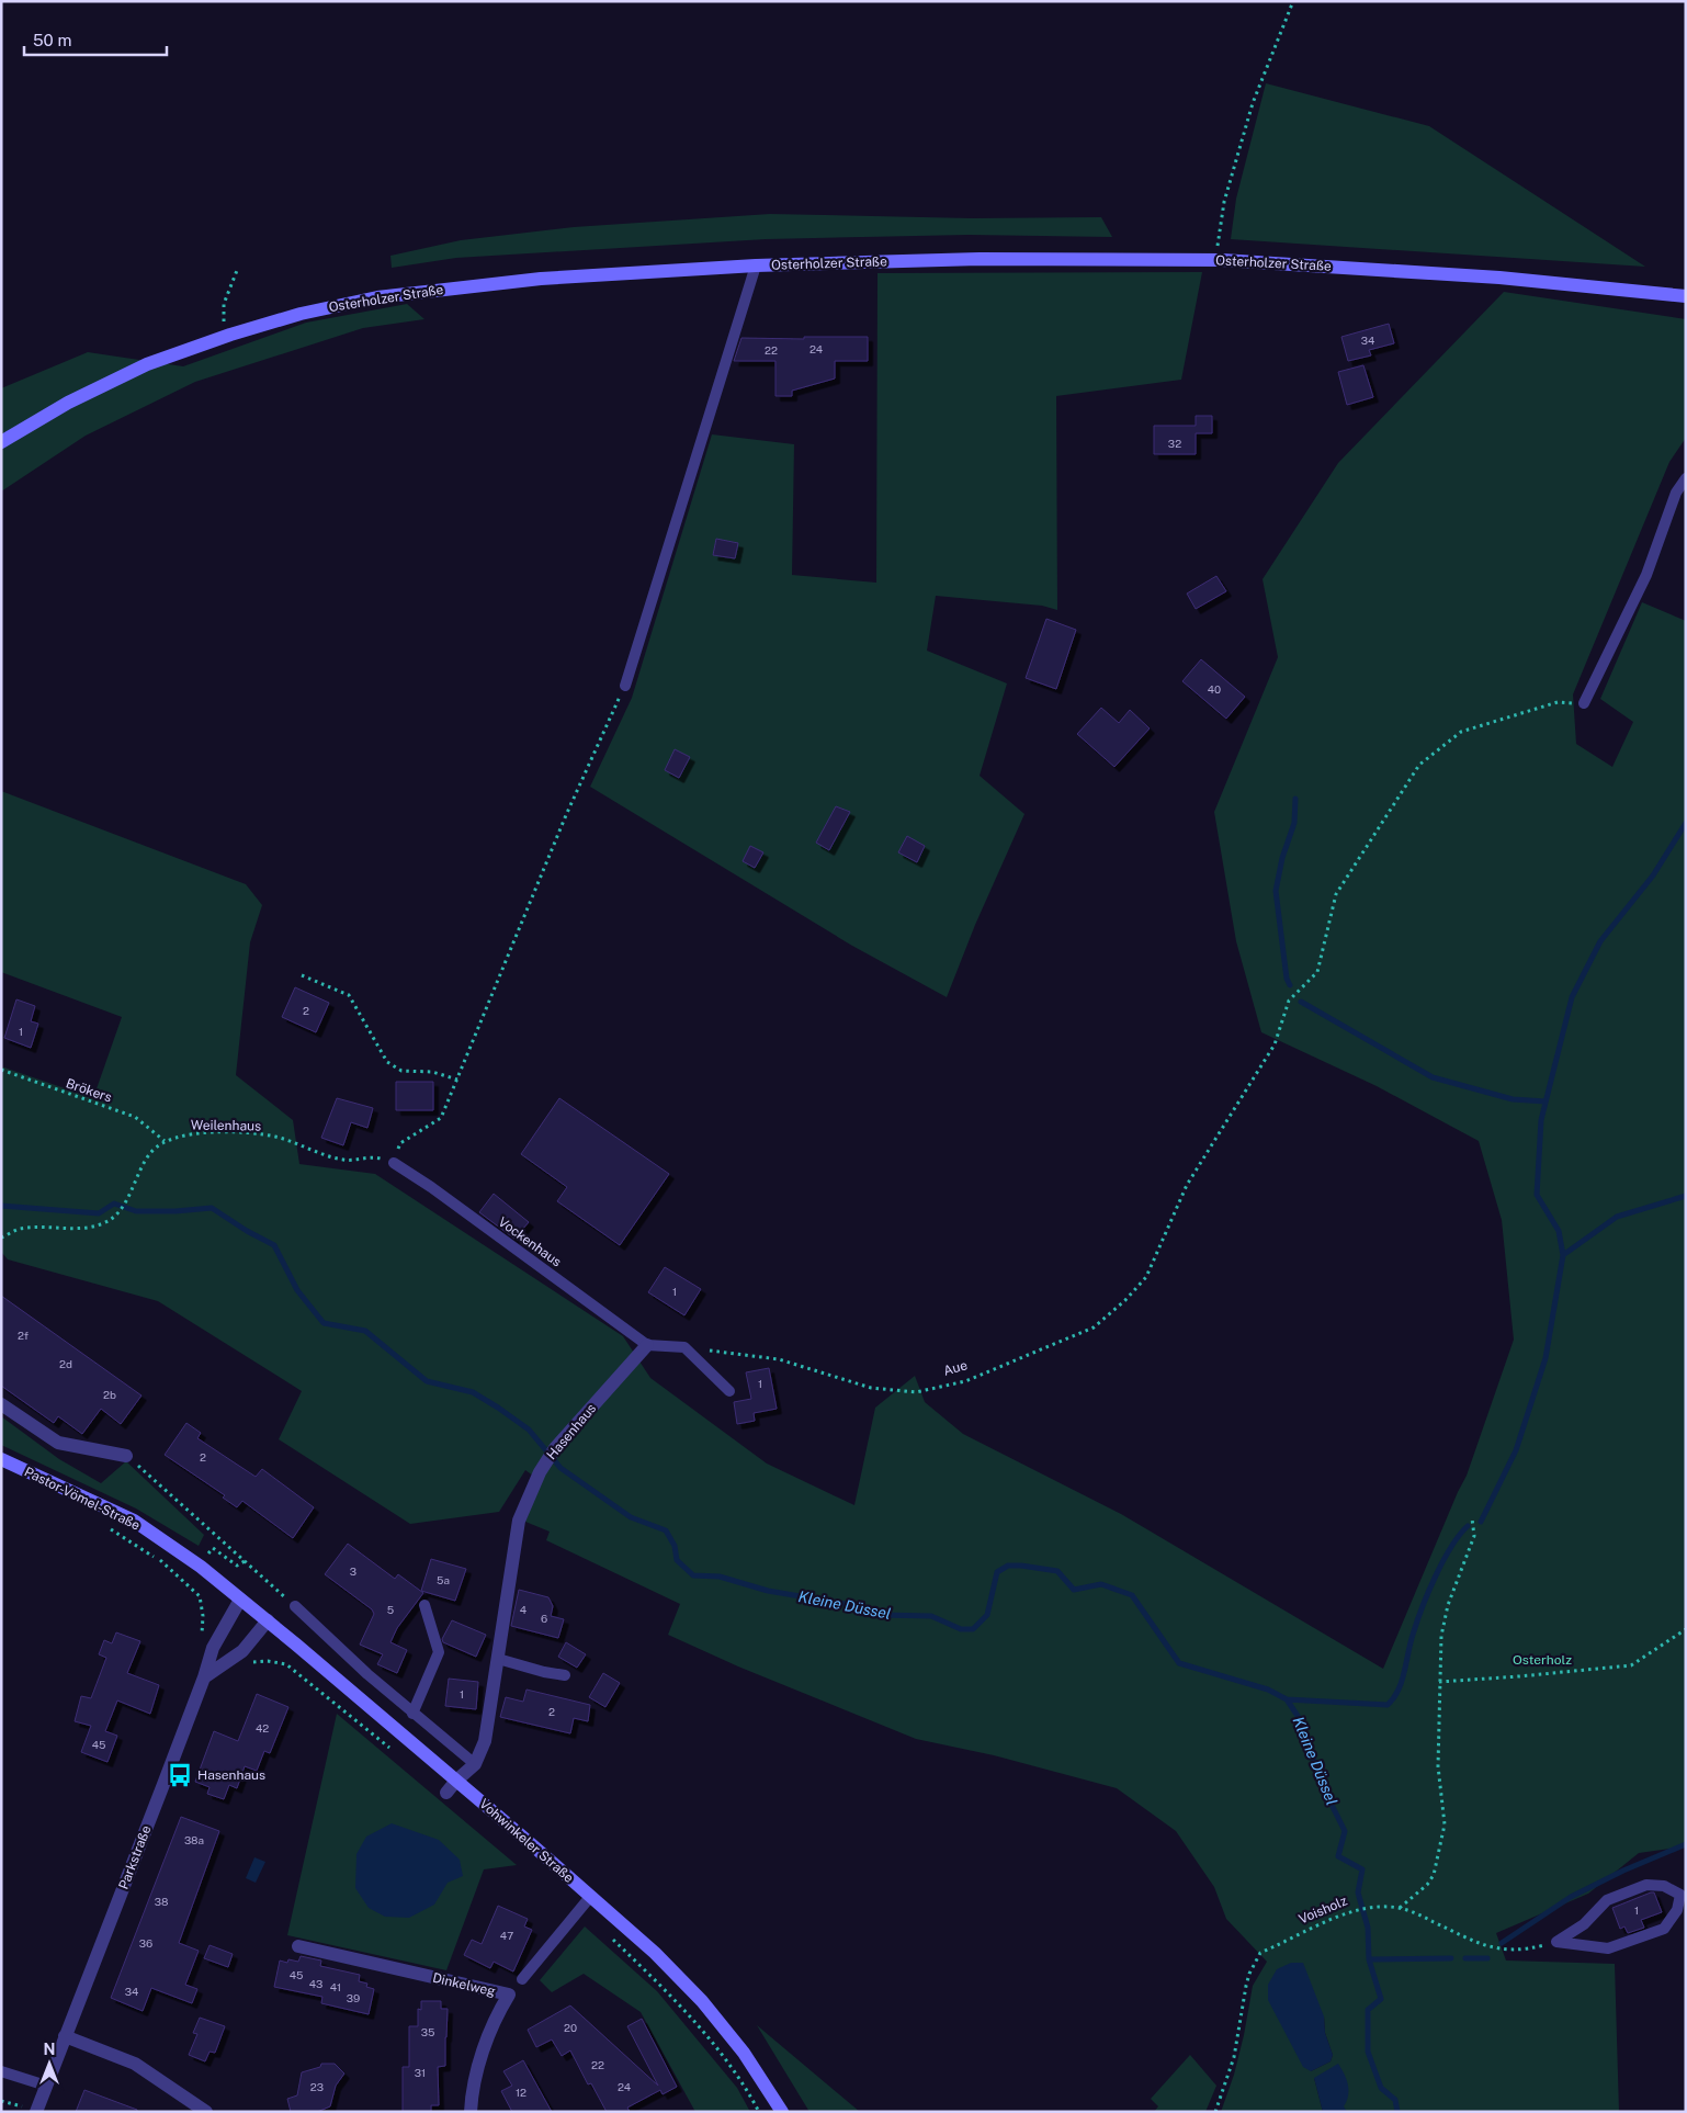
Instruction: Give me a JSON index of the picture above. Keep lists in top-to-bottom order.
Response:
{
  "streets": {
    "main road": ["Osterholzer Straße", "Pastor-Vömel-Straße", "Vohwinkeler Straße"],
    "street": ["Hasenhaus", "Parkstraße", "Dinkelweg"],
    "lane": ["Vockenhaus"],
    "path": [
      "Brökers",
      "Weilenhaus",
      "Aue",
      "Voisholz"
    ]
  },
  "crossings": [
    ["Brökers", "Weilenhaus"],
    ["Weilenhaus", "Vockenhaus"],
    ["Vockenhaus", "Hasenhaus"],
    ["Hasenhaus", "Vohwinkeler Straße"],
    ["Pastor-Vömel-Straße", "Vohwinkeler Straße"],
    ["Pastor-Vömel-Straße", "Parkstraße"],
    ["Vohwinkeler Straße", "Parkstraße"]
  ],
  "water": ["Kleine Düssel"],
  "parks": ["Osterholz"],
  "places": {
    "bus stop": ["Hasenhaus"]
  },
  "house_numbers": [
    "34",
    "24",
    "22",
    "32",
    "40",
    "2",
    "1",
    "1",
    "2f",
    "2d",
    "1",
    "2b",
    "2",
    "3",
    "5a",
    "5",
    "4",
    "6",
    "1",
    "2",
    "42",
    "45",
    "38a",
    "38",
    "1",
    "47",
    "36",
    "45",
    "43",
    "41",
    "34",
    "39",
    "20",
    "35",
    "22",
    "31",
    "23",
    "24",
    "12"
  ],
  "scale_bar": "50 m",
  "north": "top"
}
